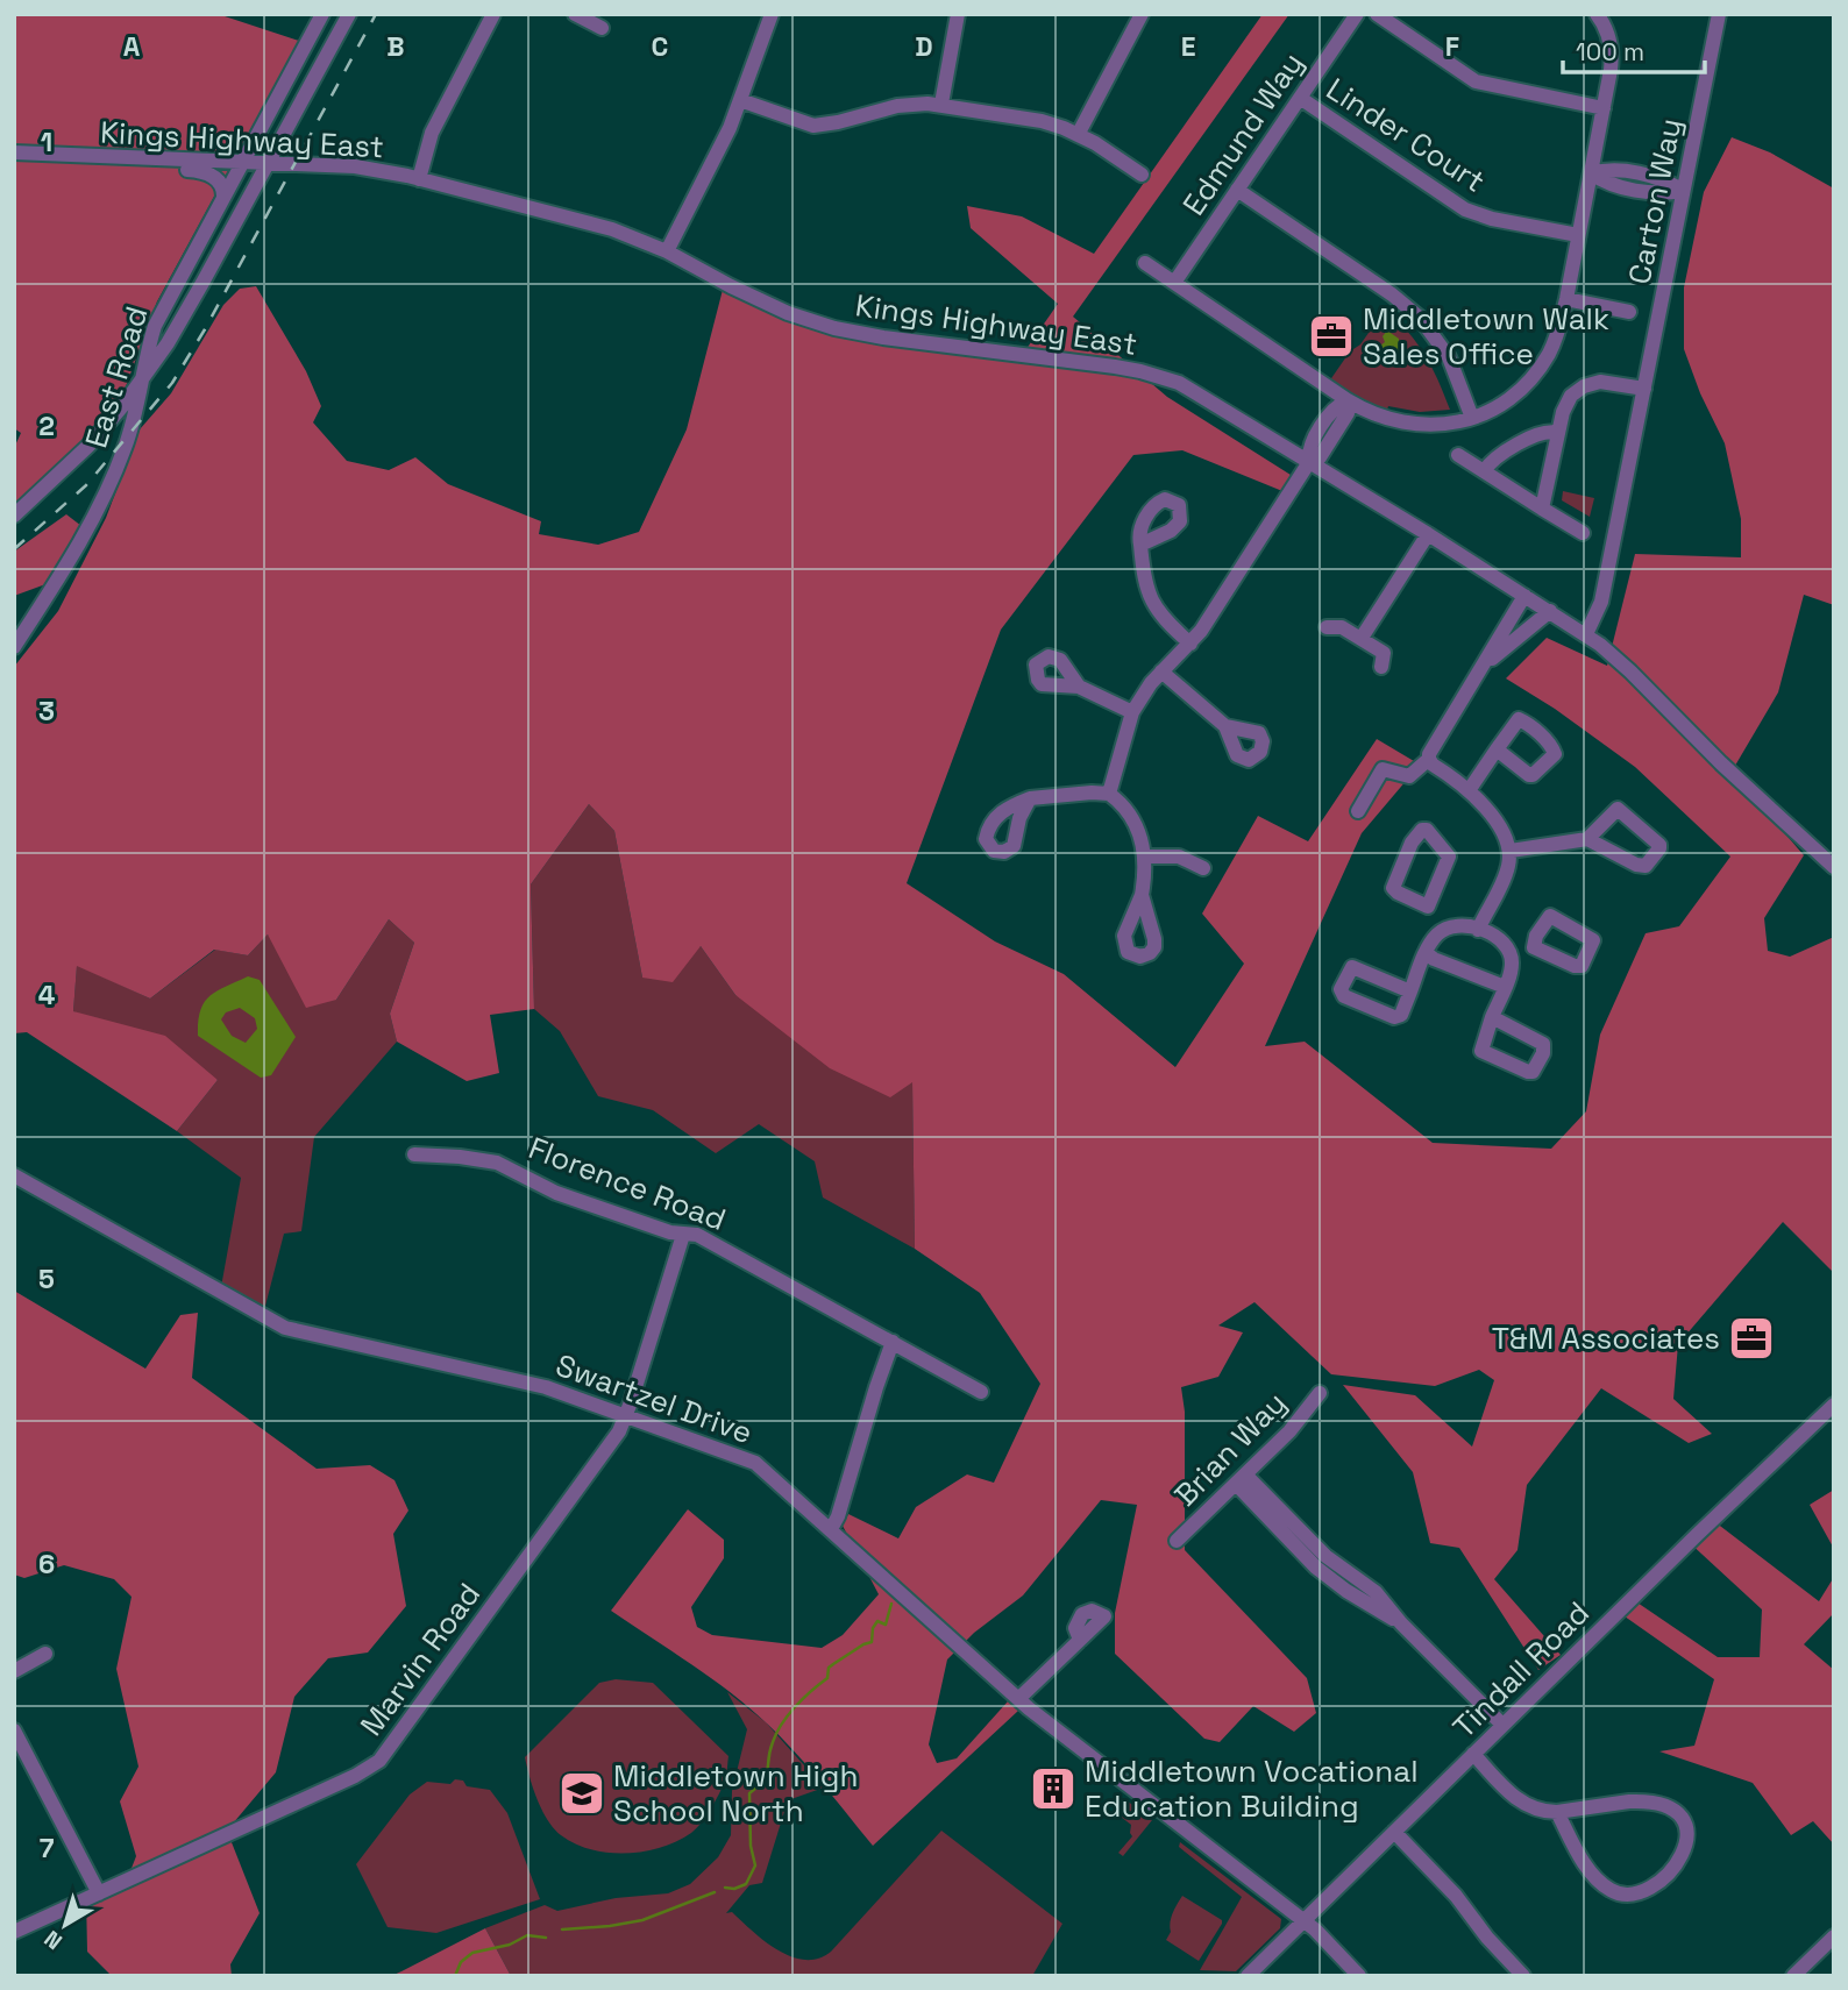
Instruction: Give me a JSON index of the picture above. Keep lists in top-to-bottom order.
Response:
{
  "streets": {
    "street": [
      "Edmund Way",
      "Linder Court",
      "Kings Highway East",
      "Carton Way",
      "East Road",
      "Florence Road",
      "Swartzel Drive",
      "Brian Way",
      "Marvin Road",
      "Tindall Road"
    ]
  },
  "crossings": [
    ["Edmund Way", "Linder Court"],
    ["Kings Highway East", "Carton Way"],
    ["Kings Highway East", "East Road"],
    ["Florence Road", "Marvin Road"],
    ["Swartzel Drive", "Marvin Road"],
    ["Swartzel Drive", "Tindall Road"]
  ],
  "places": {
    "office": ["Middletown Walk Sales Office", "T&M Associates"],
    "building": ["Middletown Vocational Education Building"],
    "school or university": ["Middletown High School North"]
  },
  "scale_bar": "100 m",
  "north": "bottom left",
  "grid": {
    "columns": [
      "A",
      "B",
      "C",
      "D",
      "E",
      "F"
    ],
    "rows": [
      "1",
      "2",
      "3",
      "4",
      "5",
      "6",
      "7"
    ]
  }
}
